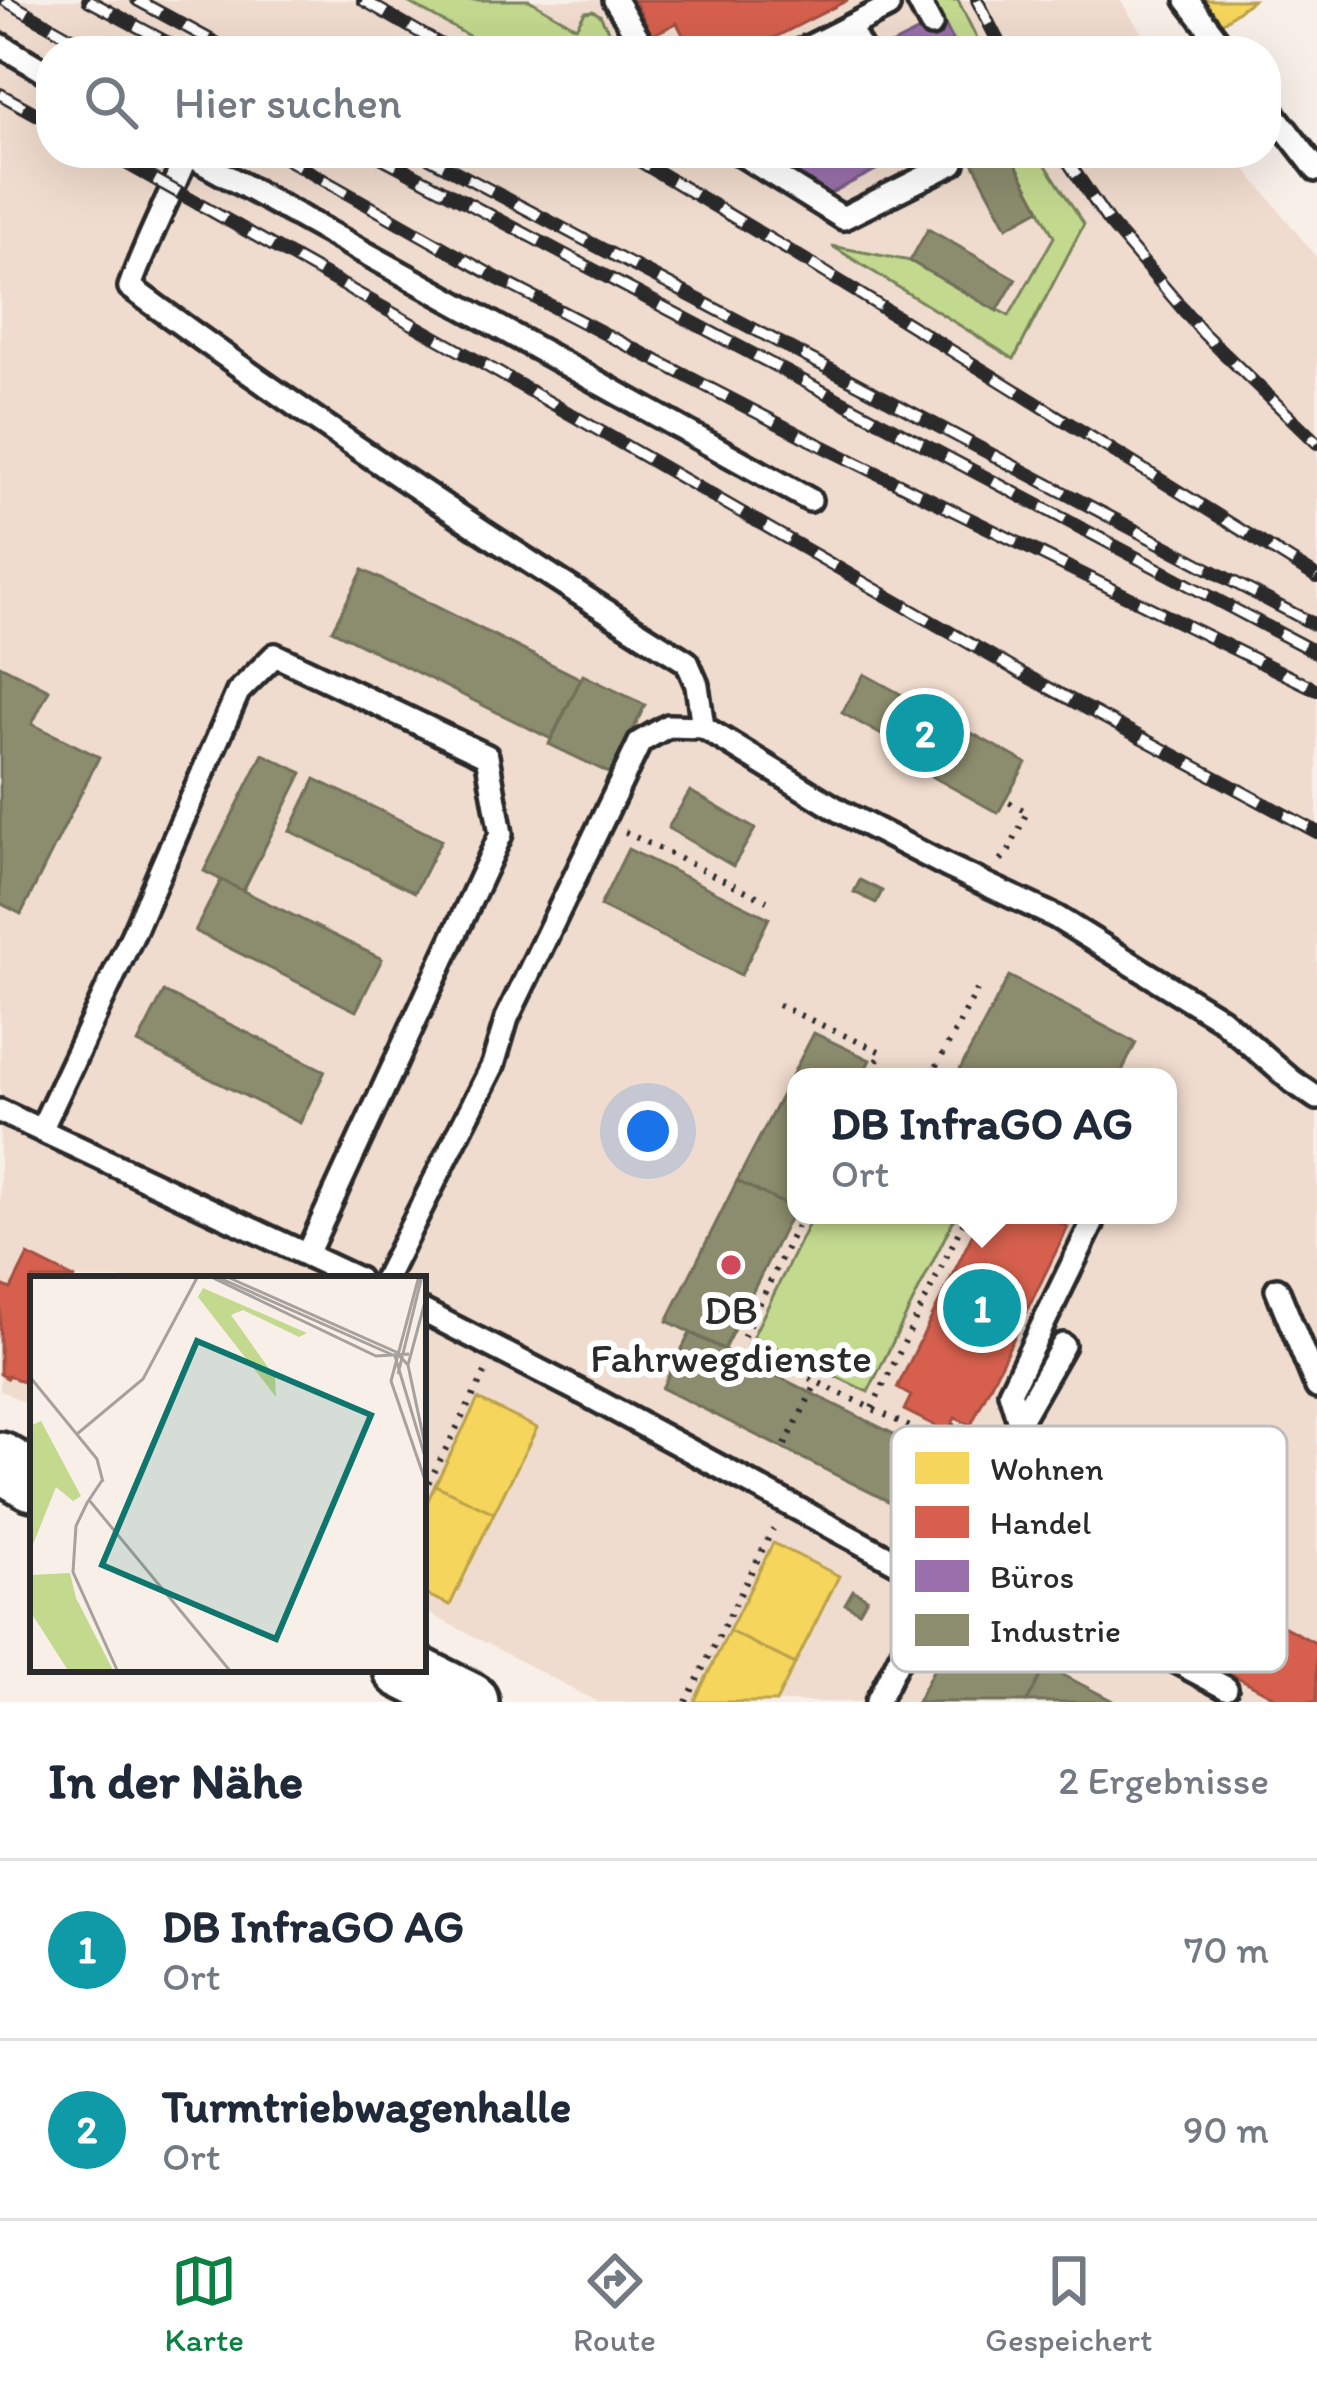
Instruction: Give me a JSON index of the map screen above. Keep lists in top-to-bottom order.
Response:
{
  "places": ["DB Fahrwegdienste"],
  "legend": [
    "Wohnen",
    "Handel",
    "Büros",
    "Industrie"
  ],
  "page": {
    "search": "Hier suchen",
    "pins": ["2", "1"],
    "popup": ["DB InfraGO AG", "Ort"],
    "heading": ["In der Nähe", "2 Ergebnisse"],
    "list": [
      {
        "mark": "1",
        "name": "DB InfraGO AG",
        "note": "Ort",
        "value": "70 m"
      },
      {
        "mark": "2",
        "name": "Turmtriebwagenhalle",
        "note": "Ort",
        "value": "90 m"
      }
    ],
    "nav": ["Karte", "Route", "Gespeichert"]
  }
}
